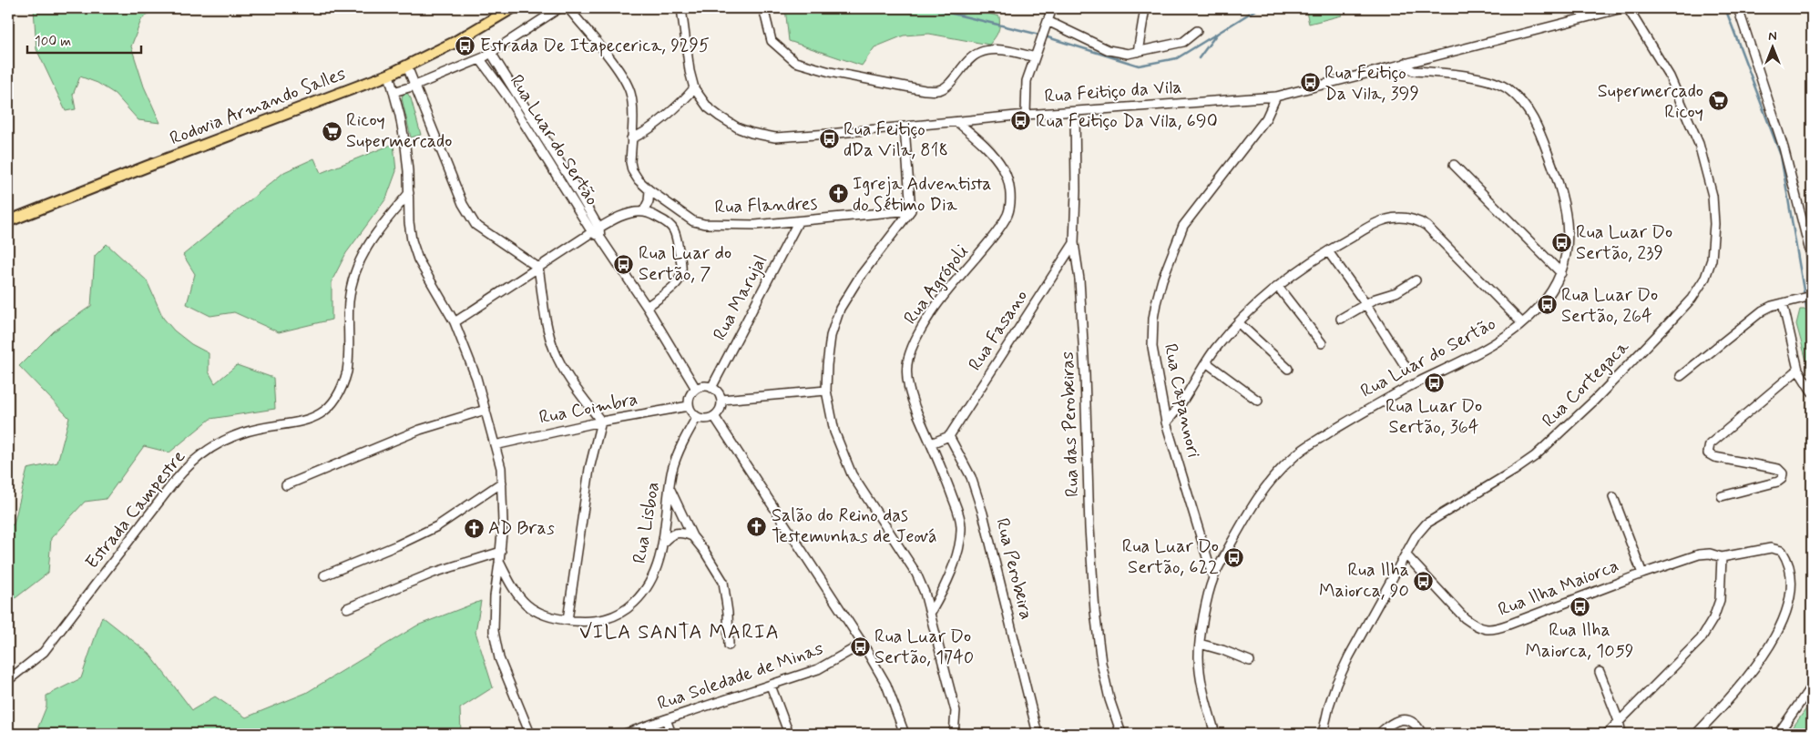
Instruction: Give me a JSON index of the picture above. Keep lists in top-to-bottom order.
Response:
{
  "streets": {
    "main road": ["Rodovia Armando Salles"],
    "street": [
      "Rua Feitiço da Vila",
      "Rua Luar do Sertão",
      "Rua Flandres",
      "Rua Agrópoli",
      "Rua Marujal",
      "Rua Fasano",
      "Rua Cortegaca",
      "Rua Capannori",
      "Rua Coimbra",
      "Rua das Perobeiras",
      "Estrada Campestre",
      "Rua Lisboa",
      "Rua Perobeira",
      "Rua Ilha Maiorca",
      "Rua Soledade de Minas"
    ]
  },
  "crossings": [
    ["Rua Feitiço da Vila", "Rua Luar do Sertão"],
    ["Rua Feitiço da Vila", "Rua Agrópoli"],
    ["Rua Feitiço da Vila", "Rua Capannori"],
    ["Rua Feitiço da Vila", "Rua das Perobeiras"],
    ["Rua Luar do Sertão", "Rua Marujal"],
    ["Rua Luar do Sertão", "Rua Capannori"],
    ["Rua Luar do Sertão", "Rua Coimbra"],
    ["Rua Luar do Sertão", "Rua Lisboa"],
    ["Rua Flandres", "Rua Marujal"],
    ["Rua Marujal", "Rua Coimbra"],
    ["Rua Marujal", "Rua Lisboa"],
    ["Rua Fasano", "Rua das Perobeiras"],
    ["Rua Fasano", "Rua Perobeira"],
    ["Rua Cortegaca", "Rua Ilha Maiorca"],
    ["Rua Coimbra", "Rua Lisboa"]
  ],
  "districts": ["VILA SANTA MARIA"],
  "places": {
    "bus stop": [
      "Estrada De Itapecerica, 9295",
      "Rua Feitiço Da Vila, 399",
      "Rua Feitiço Da Vila, 690",
      "Rua Feitiço dDa Vila, 818",
      "Rua Luar Do Sertão, 239",
      "Rua Luar do Sertão, 7",
      "Rua Luar Do Sertão, 264",
      "Rua Luar Do Sertão, 364",
      "Rua Luar Do Sertão, 622",
      "Rua Ilha Maiorca, 90",
      "Rua Ilha Maiorca, 1059",
      "Rua Luar Do Sertão, 1740"
    ],
    "supermarket": ["Supermercado Ricoy", "Ricoy Supermercado"],
    "church": ["Igreja Adventista do Sétimo Dia", "Salão do Reino das Testemunhas de Jeová", "AD Bras"]
  },
  "scale_bar": "100 m",
  "north": "top"
}
